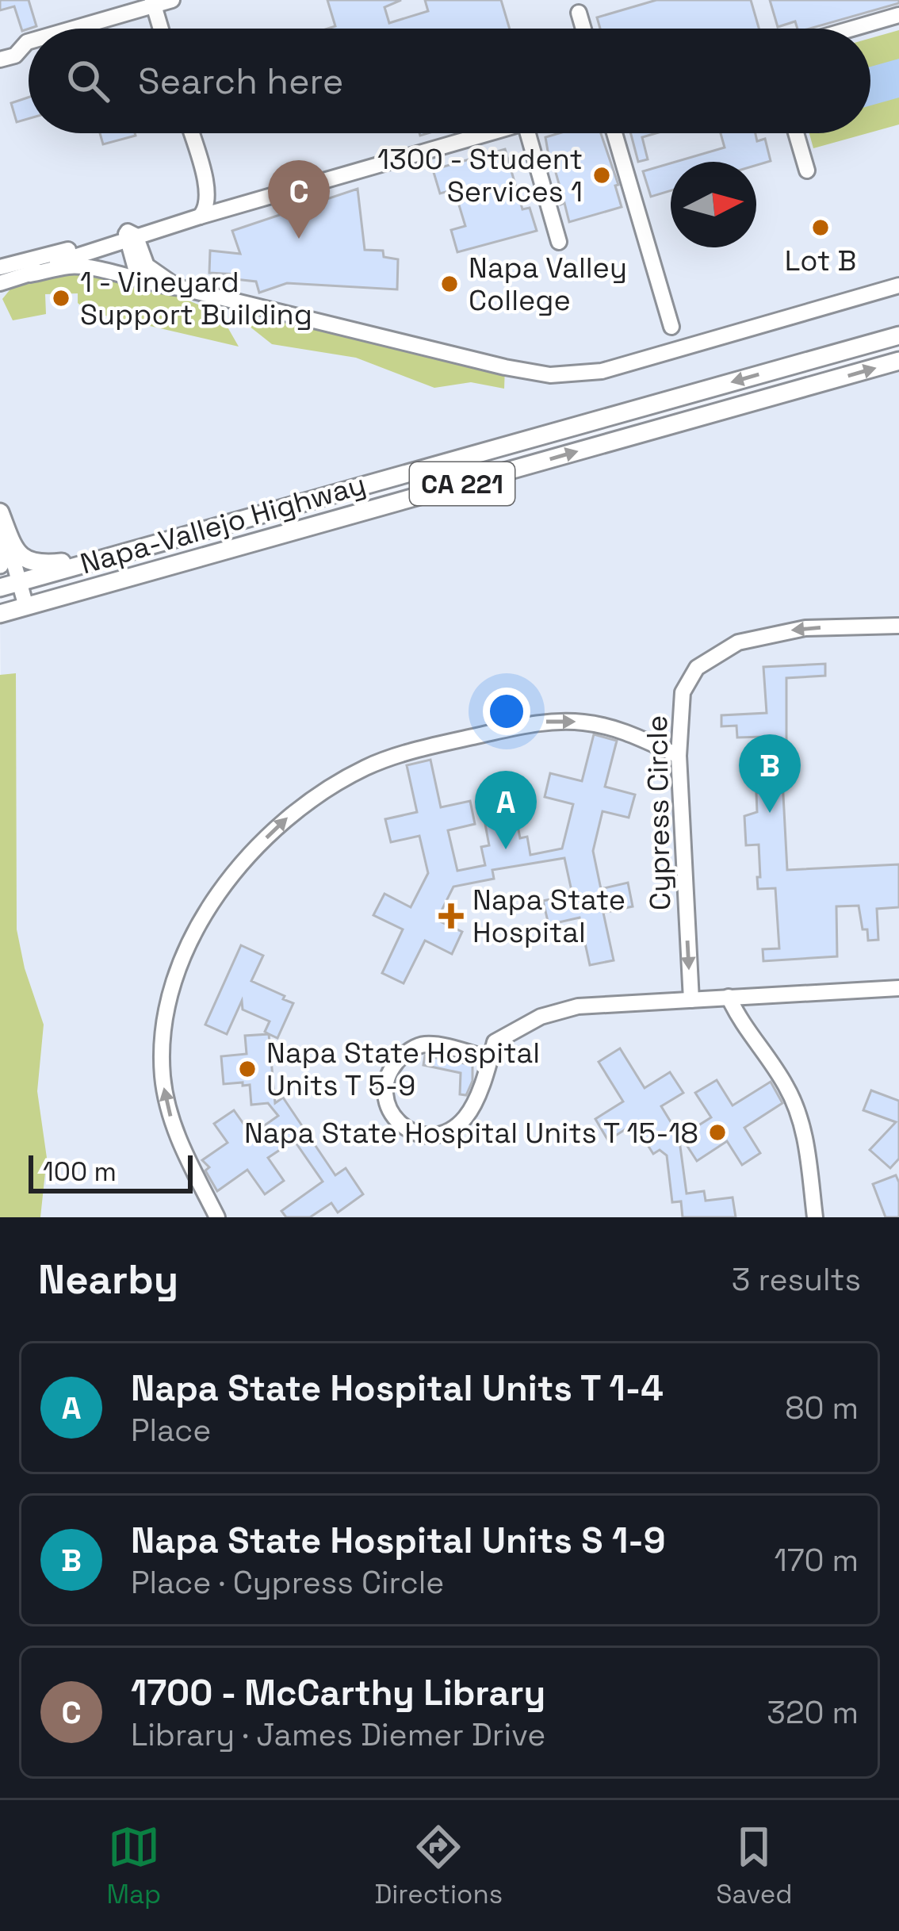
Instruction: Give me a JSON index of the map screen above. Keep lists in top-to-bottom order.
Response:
{
  "streets": {
    "main road": ["CA 221", "Napa-Vallejo Highway"],
    "street": ["Cypress Circle"]
  },
  "places": {
    "other": [
      "1300 - Student Services 1",
      "Lot B",
      "Napa Valley College",
      "1 - Vineyard Support Building",
      "Napa State Hospital Units T 5-9",
      "Napa State Hospital Units T 15-18"
    ],
    "health": ["Napa State Hospital"]
  },
  "scale_bar": "100 m",
  "north": "right",
  "page": {
    "search": "Search here",
    "pins": ["C", "B", "A"],
    "scale": "100 m",
    "heading": ["Nearby", "3 results"],
    "list": [
      {
        "mark": "A",
        "name": "Napa State Hospital Units T 1-4",
        "note": "Place",
        "value": "80 m"
      },
      {
        "mark": "B",
        "name": "Napa State Hospital Units S 1-9",
        "note": "Place · Cypress Circle",
        "value": "170 m"
      },
      {
        "mark": "C",
        "name": "1700 - McCarthy Library",
        "note": "Library · James Diemer Drive",
        "value": "320 m"
      }
    ],
    "nav": ["Map", "Directions", "Saved"]
  }
}
